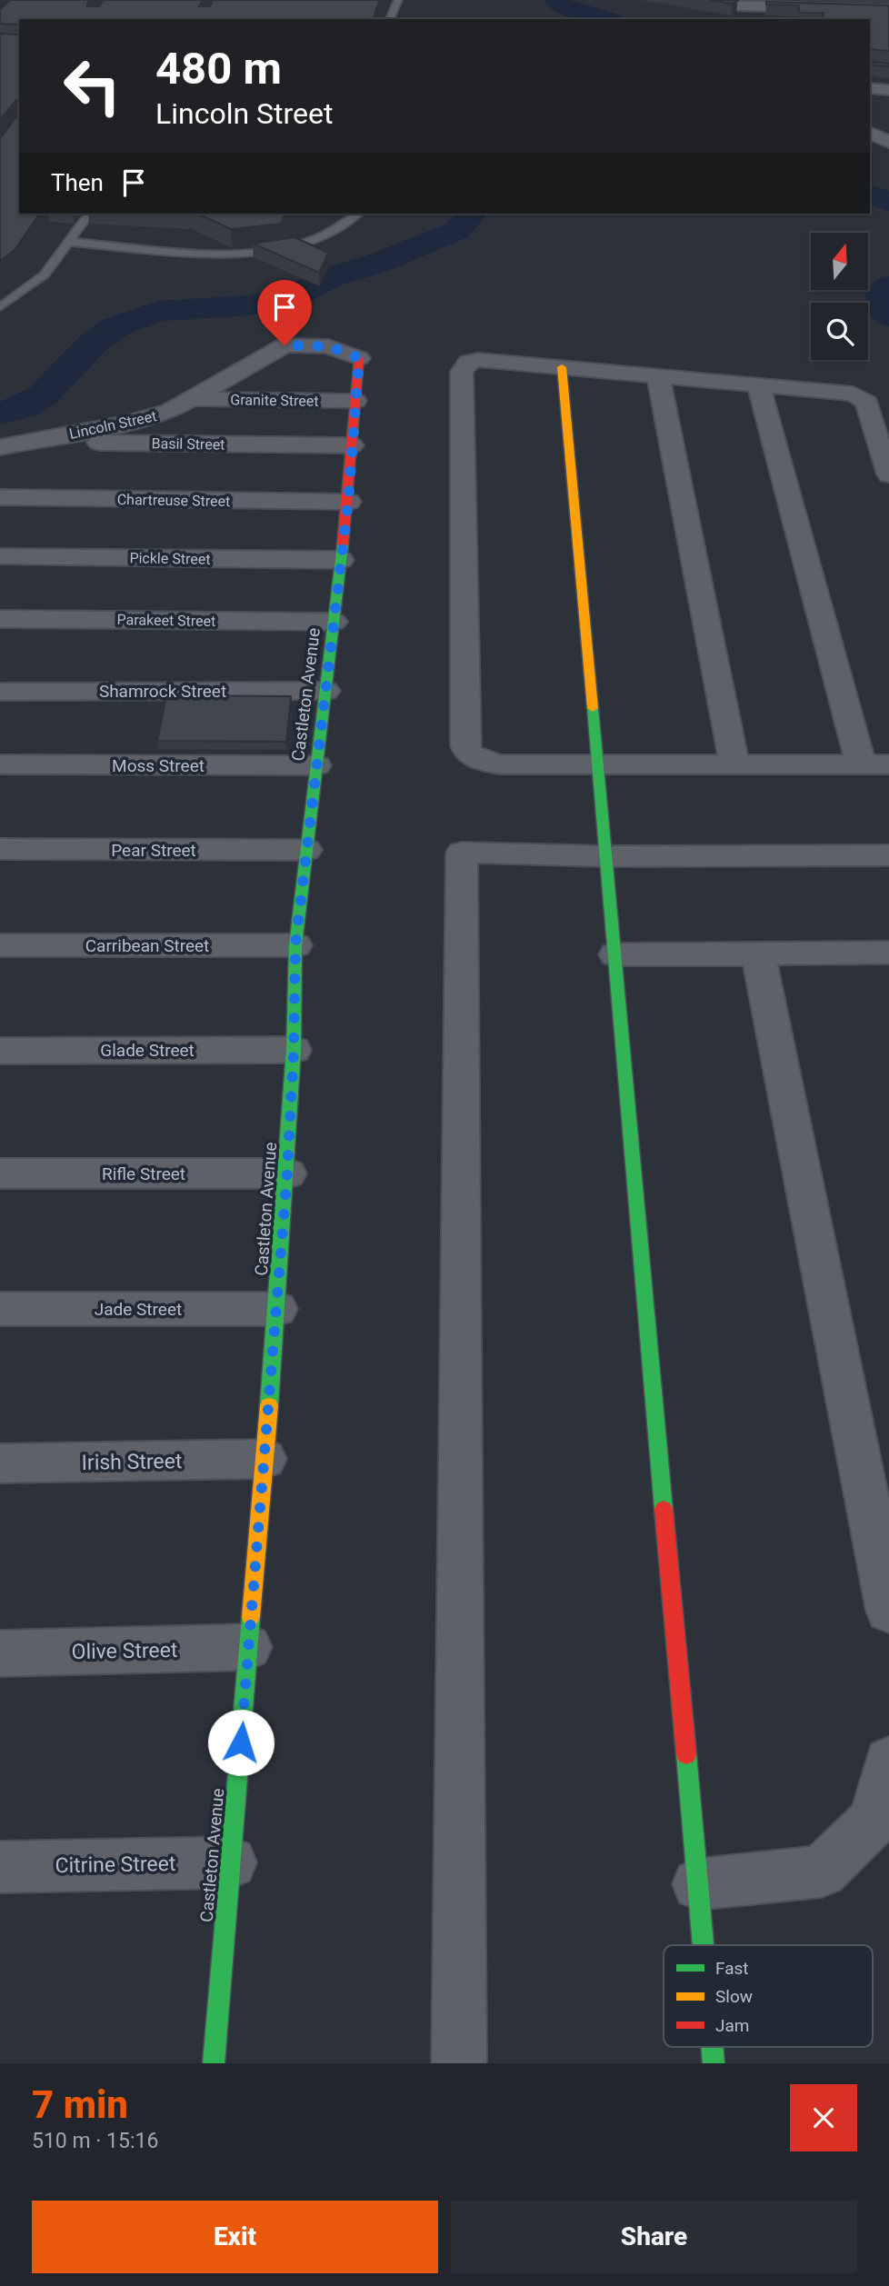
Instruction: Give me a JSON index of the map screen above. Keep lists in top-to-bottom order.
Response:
{
  "streets": {
    "street": [
      "Granite Street",
      "Lincoln Street",
      "Basil Street",
      "Chartreuse Street",
      "Pickle Street",
      "Parakeet Street",
      "Shamrock Street",
      "Castleton Avenue",
      "Moss Street",
      "Pear Street",
      "Carribean Street",
      "Glade Street",
      "Rifle Street",
      "Jade Street",
      "Irish Street",
      "Olive Street",
      "Citrine Street"
    ]
  },
  "crossings": [
    ["Granite Street", "Lincoln Street"],
    ["Granite Street", "Castleton Avenue"],
    ["Lincoln Street", "Basil Street"],
    ["Lincoln Street", "Castleton Avenue"],
    ["Basil Street", "Castleton Avenue"],
    ["Chartreuse Street", "Castleton Avenue"],
    ["Pickle Street", "Castleton Avenue"],
    ["Parakeet Street", "Castleton Avenue"],
    ["Shamrock Street", "Castleton Avenue"],
    ["Castleton Avenue", "Moss Street"],
    ["Castleton Avenue", "Pear Street"],
    ["Castleton Avenue", "Carribean Street"],
    ["Castleton Avenue", "Glade Street"],
    ["Castleton Avenue", "Rifle Street"],
    ["Castleton Avenue", "Jade Street"],
    ["Castleton Avenue", "Irish Street"],
    ["Castleton Avenue", "Olive Street"],
    ["Castleton Avenue", "Citrine Street"]
  ],
  "legend": ["Fast", "Slow", "Jam"],
  "north": "top",
  "page": {
    "turn": ["480 m", "Lincoln Street"],
    "then": "Then",
    "heading": ["7 min", "510 m · 15:16"],
    "buttons": ["Exit", "Share"]
  }
}
